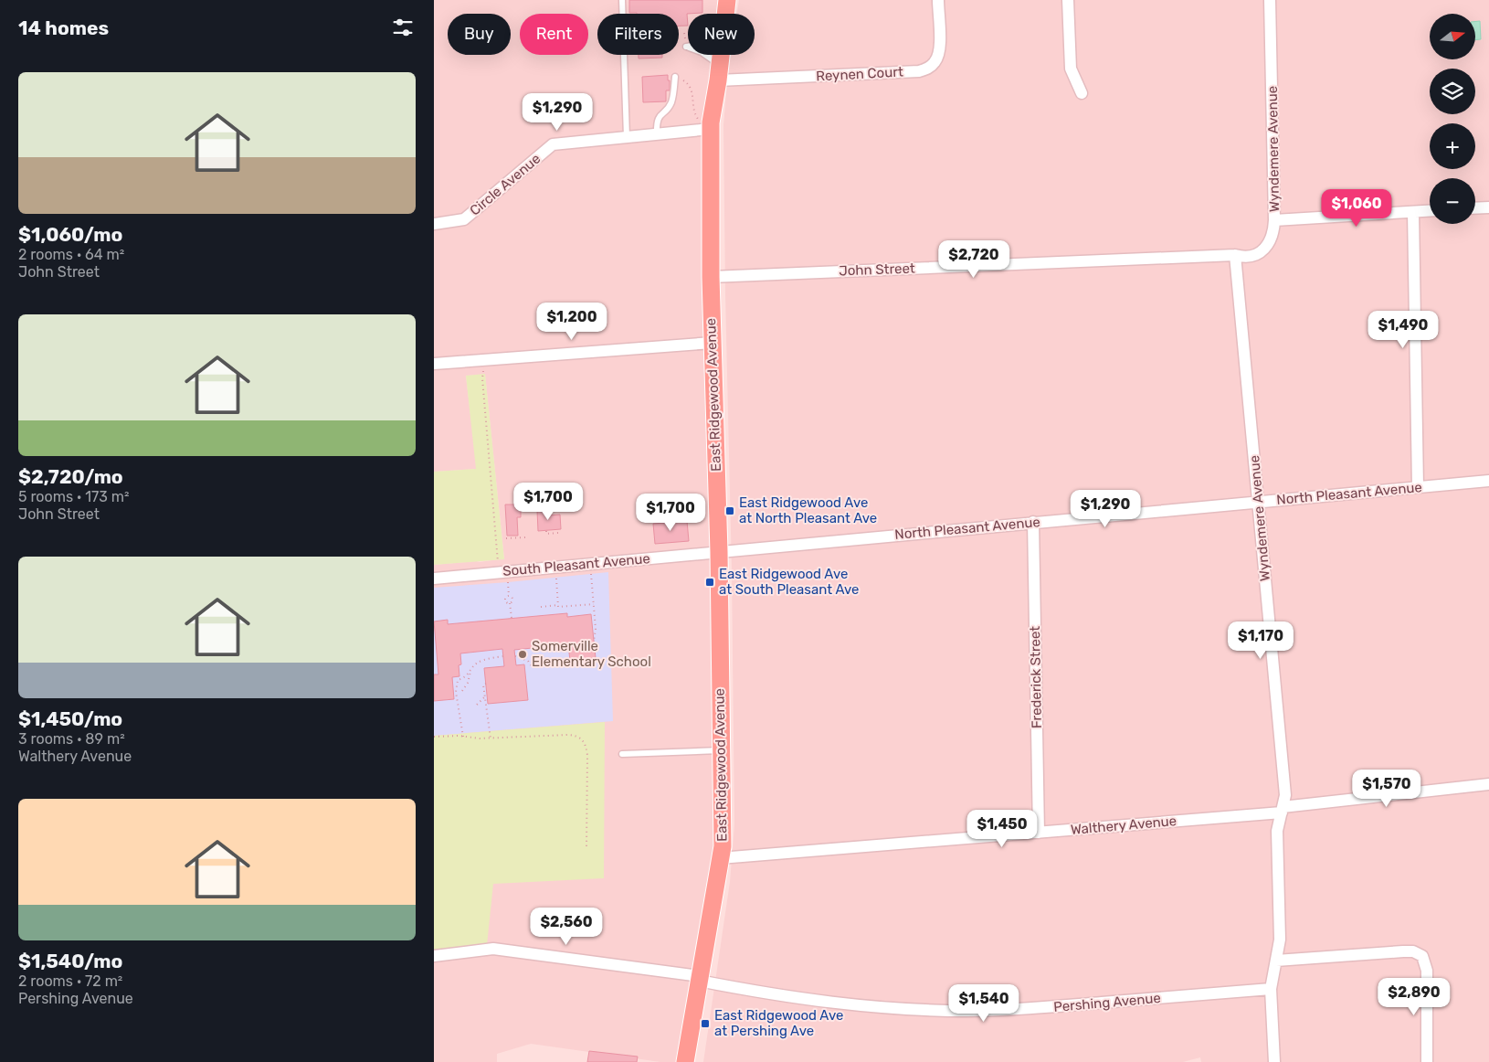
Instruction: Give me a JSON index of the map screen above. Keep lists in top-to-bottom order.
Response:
{
  "streets": {
    "main road": ["East Ridgewood Avenue"],
    "street": [
      "Reynen Court",
      "Wyndemere Avenue",
      "Circle Avenue",
      "John Street",
      "North Pleasant Avenue",
      "South Pleasant Avenue",
      "Frederick Street",
      "Walthery Avenue",
      "Pershing Avenue"
    ]
  },
  "crossings": [
    ["Reynen Court", "East Ridgewood Avenue"],
    ["Wyndemere Avenue", "John Street"],
    ["Wyndemere Avenue", "North Pleasant Avenue"],
    ["Wyndemere Avenue", "Walthery Avenue"],
    ["Wyndemere Avenue", "Pershing Avenue"],
    ["Circle Avenue", "East Ridgewood Avenue"],
    ["John Street", "East Ridgewood Avenue"],
    ["East Ridgewood Avenue", "North Pleasant Avenue"],
    ["East Ridgewood Avenue", "South Pleasant Avenue"],
    ["East Ridgewood Avenue", "Walthery Avenue"],
    ["East Ridgewood Avenue", "Pershing Avenue"],
    ["North Pleasant Avenue", "South Pleasant Avenue"],
    ["North Pleasant Avenue", "Frederick Street"],
    ["Frederick Street", "Walthery Avenue"]
  ],
  "places": {
    "transit": ["East Ridgewood Ave at North Pleasant Ave", "East Ridgewood Ave at South Pleasant Ave", "East Ridgewood Ave at Pershing Ave"],
    "other": ["Somerville Elementary School"]
  },
  "north": "right",
  "page": {
    "heading": "14 homes",
    "map_buttons": ["+", "−"],
    "chip": [
      "Buy",
      "Rent",
      "Filters",
      "New"
    ],
    "list": [
      {
        "name": "$1,060/mo",
        "note": "2 rooms · 64 m² · John Street"
      },
      {
        "name": "$2,720/mo",
        "note": "5 rooms · 173 m² · John Street"
      },
      {
        "name": "$1,450/mo",
        "note": "3 rooms · 89 m² · Walthery Avenue"
      },
      {
        "name": "$1,540/mo",
        "note": "2 rooms · 72 m² · Pershing Avenue"
      }
    ],
    "price": [
      "$1,290",
      "$1,060",
      "$2,720",
      "$1,200",
      "$1,490",
      "$1,700",
      "$1,290",
      "$1,700",
      "$1,170",
      "$1,570",
      "$1,450",
      "$2,560",
      "$2,890",
      "$1,540"
    ]
  }
}
